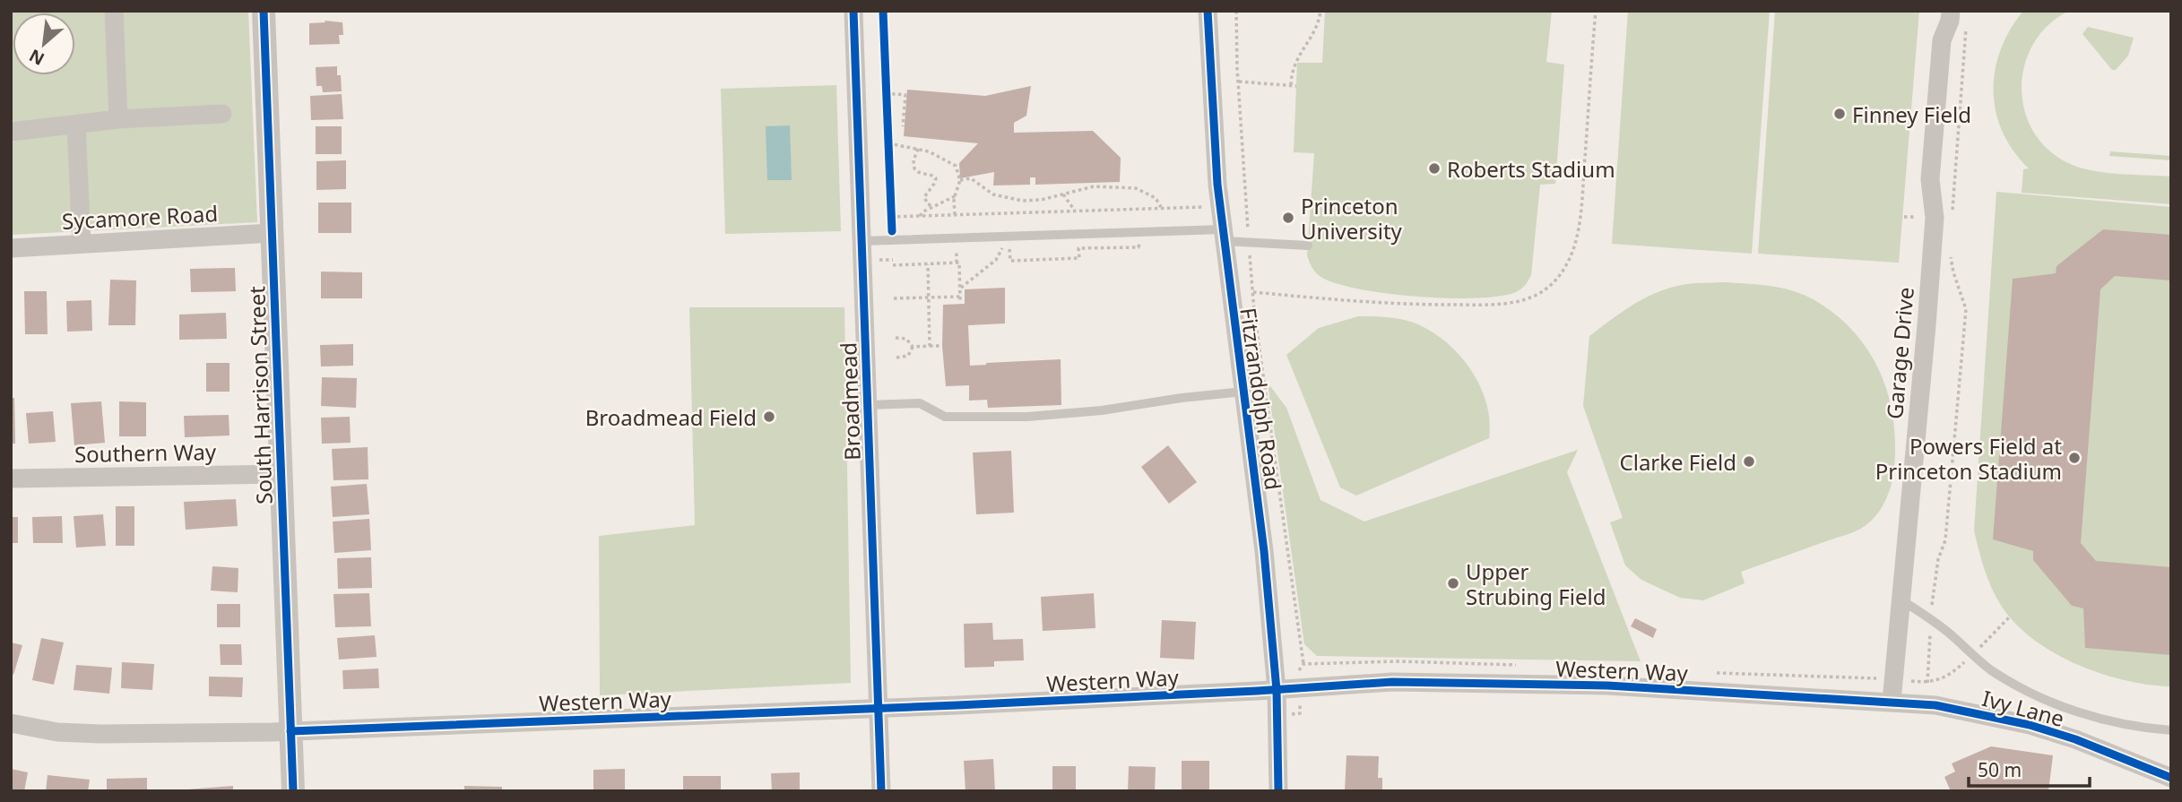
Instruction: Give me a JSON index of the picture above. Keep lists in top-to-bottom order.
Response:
{
  "streets": {
    "street": [
      "Sycamore Road",
      "Garage Drive",
      "South Harrison Street",
      "Fitzrandolph Road",
      "Broadmead",
      "Southern Way",
      "Western Way",
      "Ivy Lane"
    ]
  },
  "crossings": [
    ["Sycamore Road", "South Harrison Street"],
    ["Garage Drive", "Western Way"],
    ["South Harrison Street", "Southern Way"],
    ["South Harrison Street", "Western Way"],
    ["Fitzrandolph Road", "Western Way"],
    ["Broadmead", "Western Way"],
    ["Western Way", "Ivy Lane"]
  ],
  "places": [
    "Finney Field",
    "Roberts Stadium",
    "Princeton University",
    "Broadmead Field",
    "Powers Field at Princeton Stadium",
    "Clarke Field",
    "Upper Strubing Field"
  ],
  "scale_bar": "50 m",
  "north": "bottom left"
}
